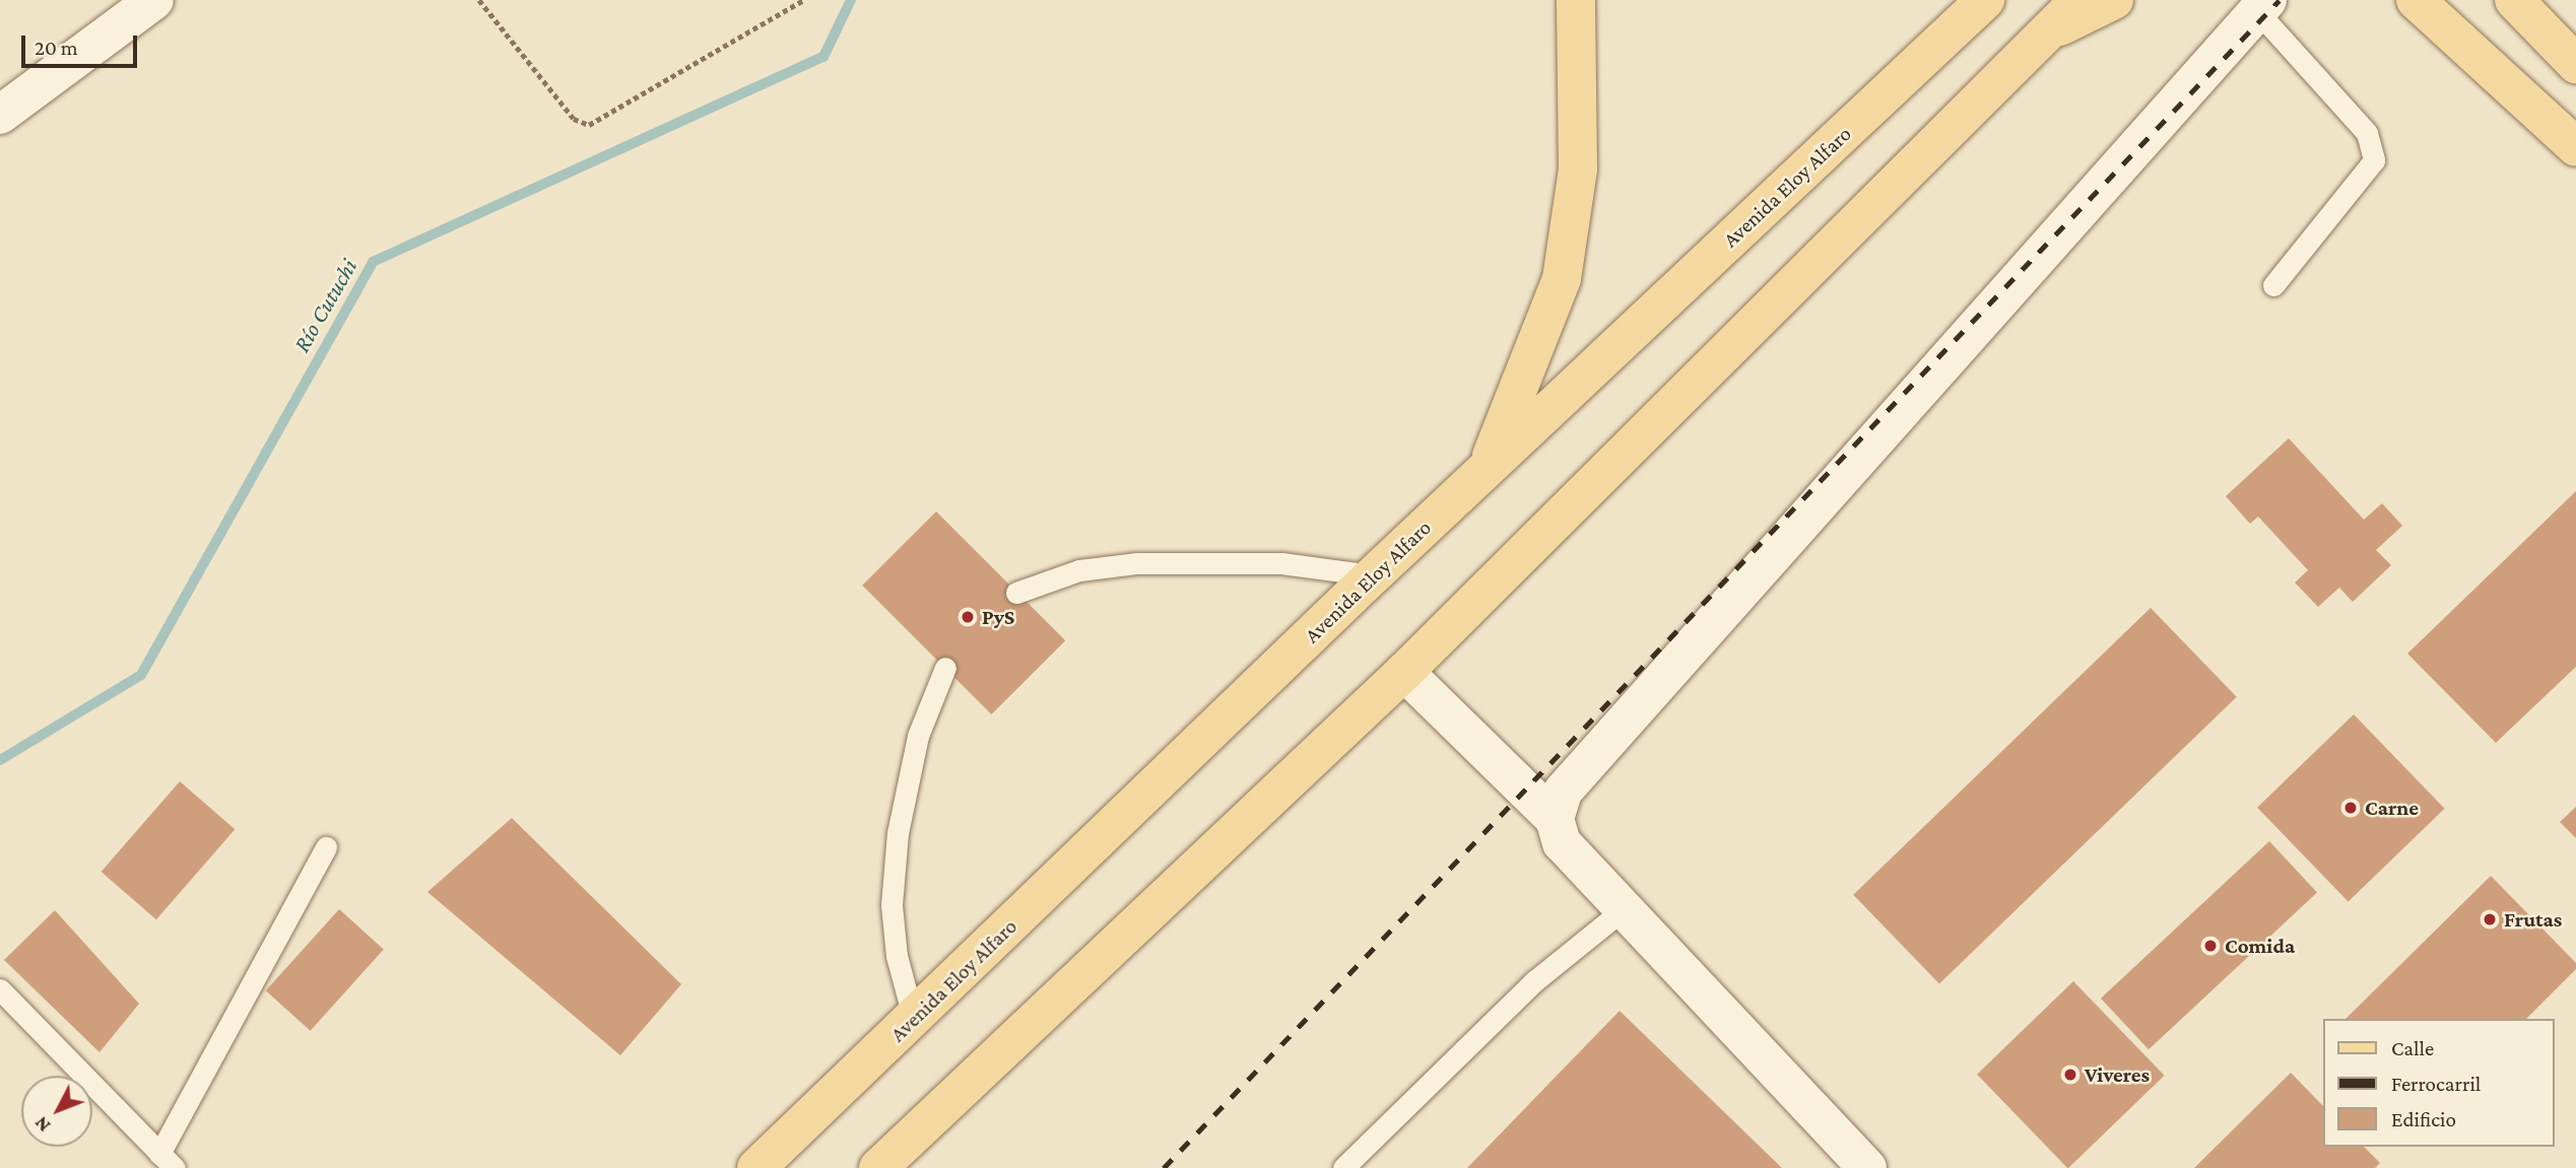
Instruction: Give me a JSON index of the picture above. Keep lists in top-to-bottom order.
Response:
{
  "streets": {
    "main road": ["Avenida Eloy Alfaro"]
  },
  "water": ["Río Cutuchi"],
  "places": [
    "PyS",
    "Carne",
    "Frutas",
    "Comida",
    "Viveres"
  ],
  "legend": ["Calle", "Ferrocarril", "Edificio"],
  "scale_bar": "20 m",
  "north": "bottom left"
}
